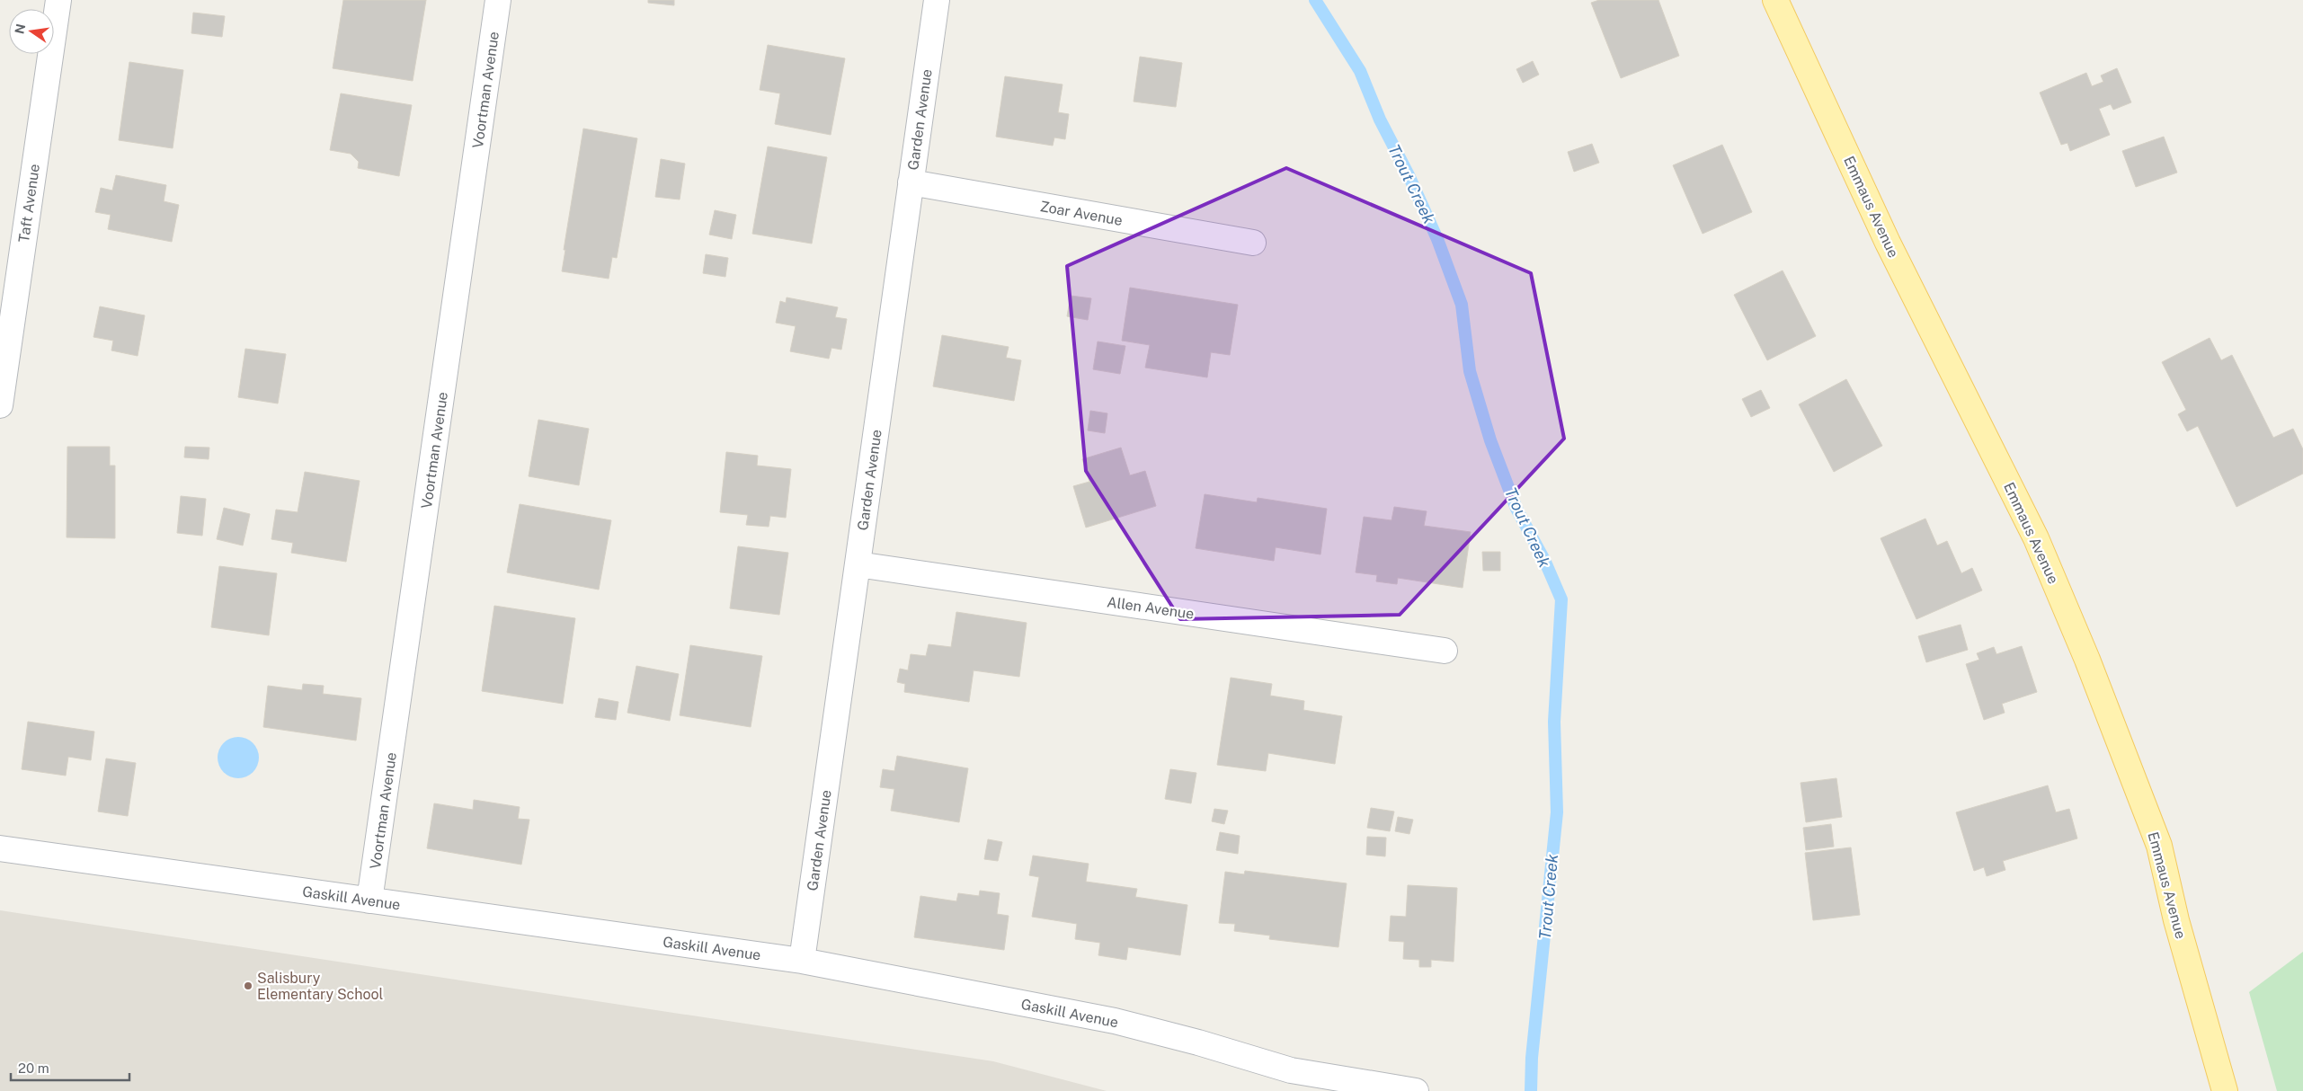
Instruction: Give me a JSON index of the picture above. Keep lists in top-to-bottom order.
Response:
{
  "streets": {
    "main road": ["Emmaus Avenue"],
    "street": [
      "Voortman Avenue",
      "Garden Avenue",
      "Taft Avenue",
      "Zoar Avenue",
      "Allen Avenue",
      "Gaskill Avenue"
    ]
  },
  "crossings": [
    ["Voortman Avenue", "Gaskill Avenue"],
    ["Garden Avenue", "Zoar Avenue"],
    ["Garden Avenue", "Allen Avenue"],
    ["Garden Avenue", "Gaskill Avenue"]
  ],
  "water": ["Trout Creek"],
  "places": ["Salisbury Elementary School"],
  "scale_bar": "20 m",
  "north": "left"
}
